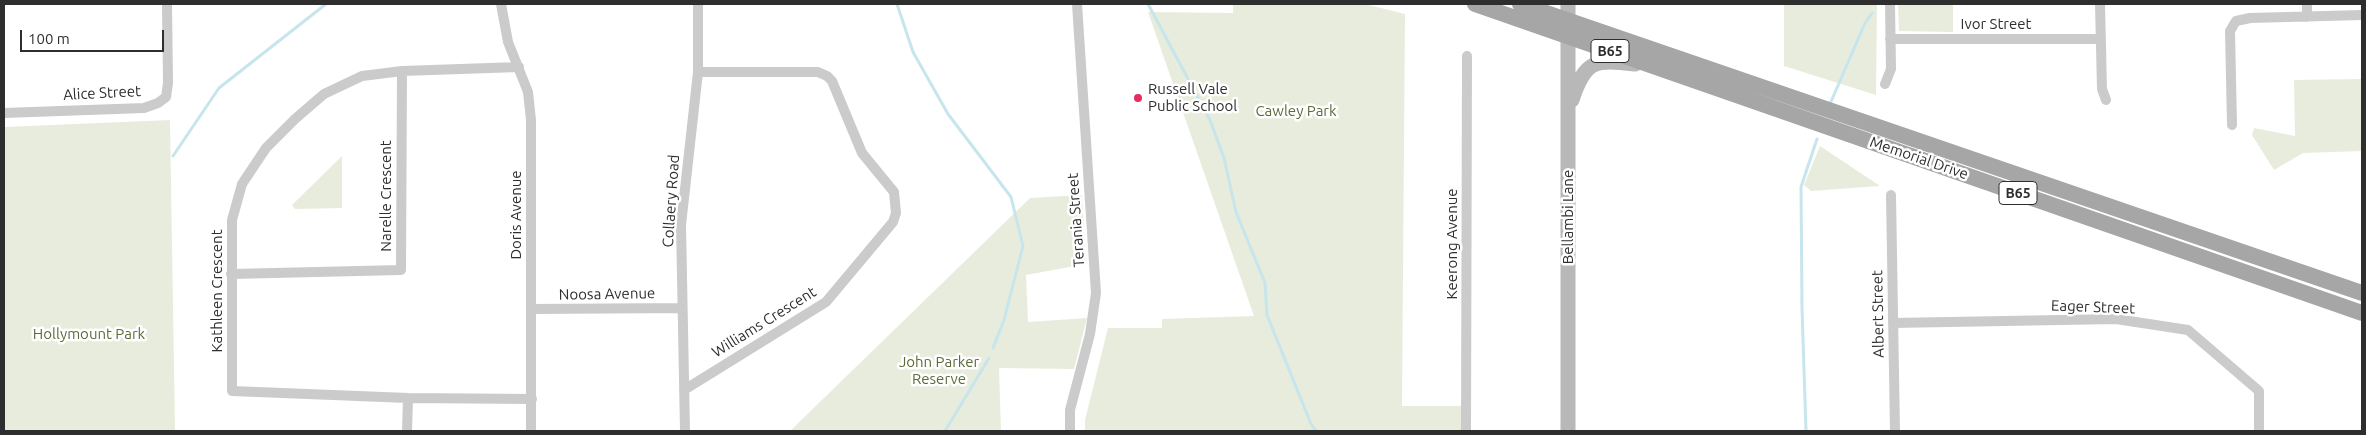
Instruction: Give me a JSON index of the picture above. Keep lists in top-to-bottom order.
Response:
{
  "streets": {
    "main road": ["B65", "Memorial Drive", "Bellambi Lane"],
    "street": [
      "Ivor Street",
      "Alice Street",
      "Narelle Crescent",
      "Collaery Road",
      "Doris Avenue",
      "Terania Street",
      "Keerong Avenue",
      "Kathleen Crescent",
      "Noosa Avenue",
      "Eager Street",
      "Albert Street",
      "Williams Crescent"
    ]
  },
  "crossings": [
    ["Memorial Drive", "Bellambi Lane"],
    ["Narelle Crescent", "Kathleen Crescent"],
    ["Collaery Road", "Noosa Avenue"],
    ["Collaery Road", "Williams Crescent"],
    ["Doris Avenue", "Kathleen Crescent"],
    ["Doris Avenue", "Noosa Avenue"],
    ["Eager Street", "Albert Street"]
  ],
  "parks": ["Cawley Park", "Hollymount Park", "John Parker Reserve"],
  "places": ["Russell Vale Public School"],
  "scale_bar": "100 m"
}
